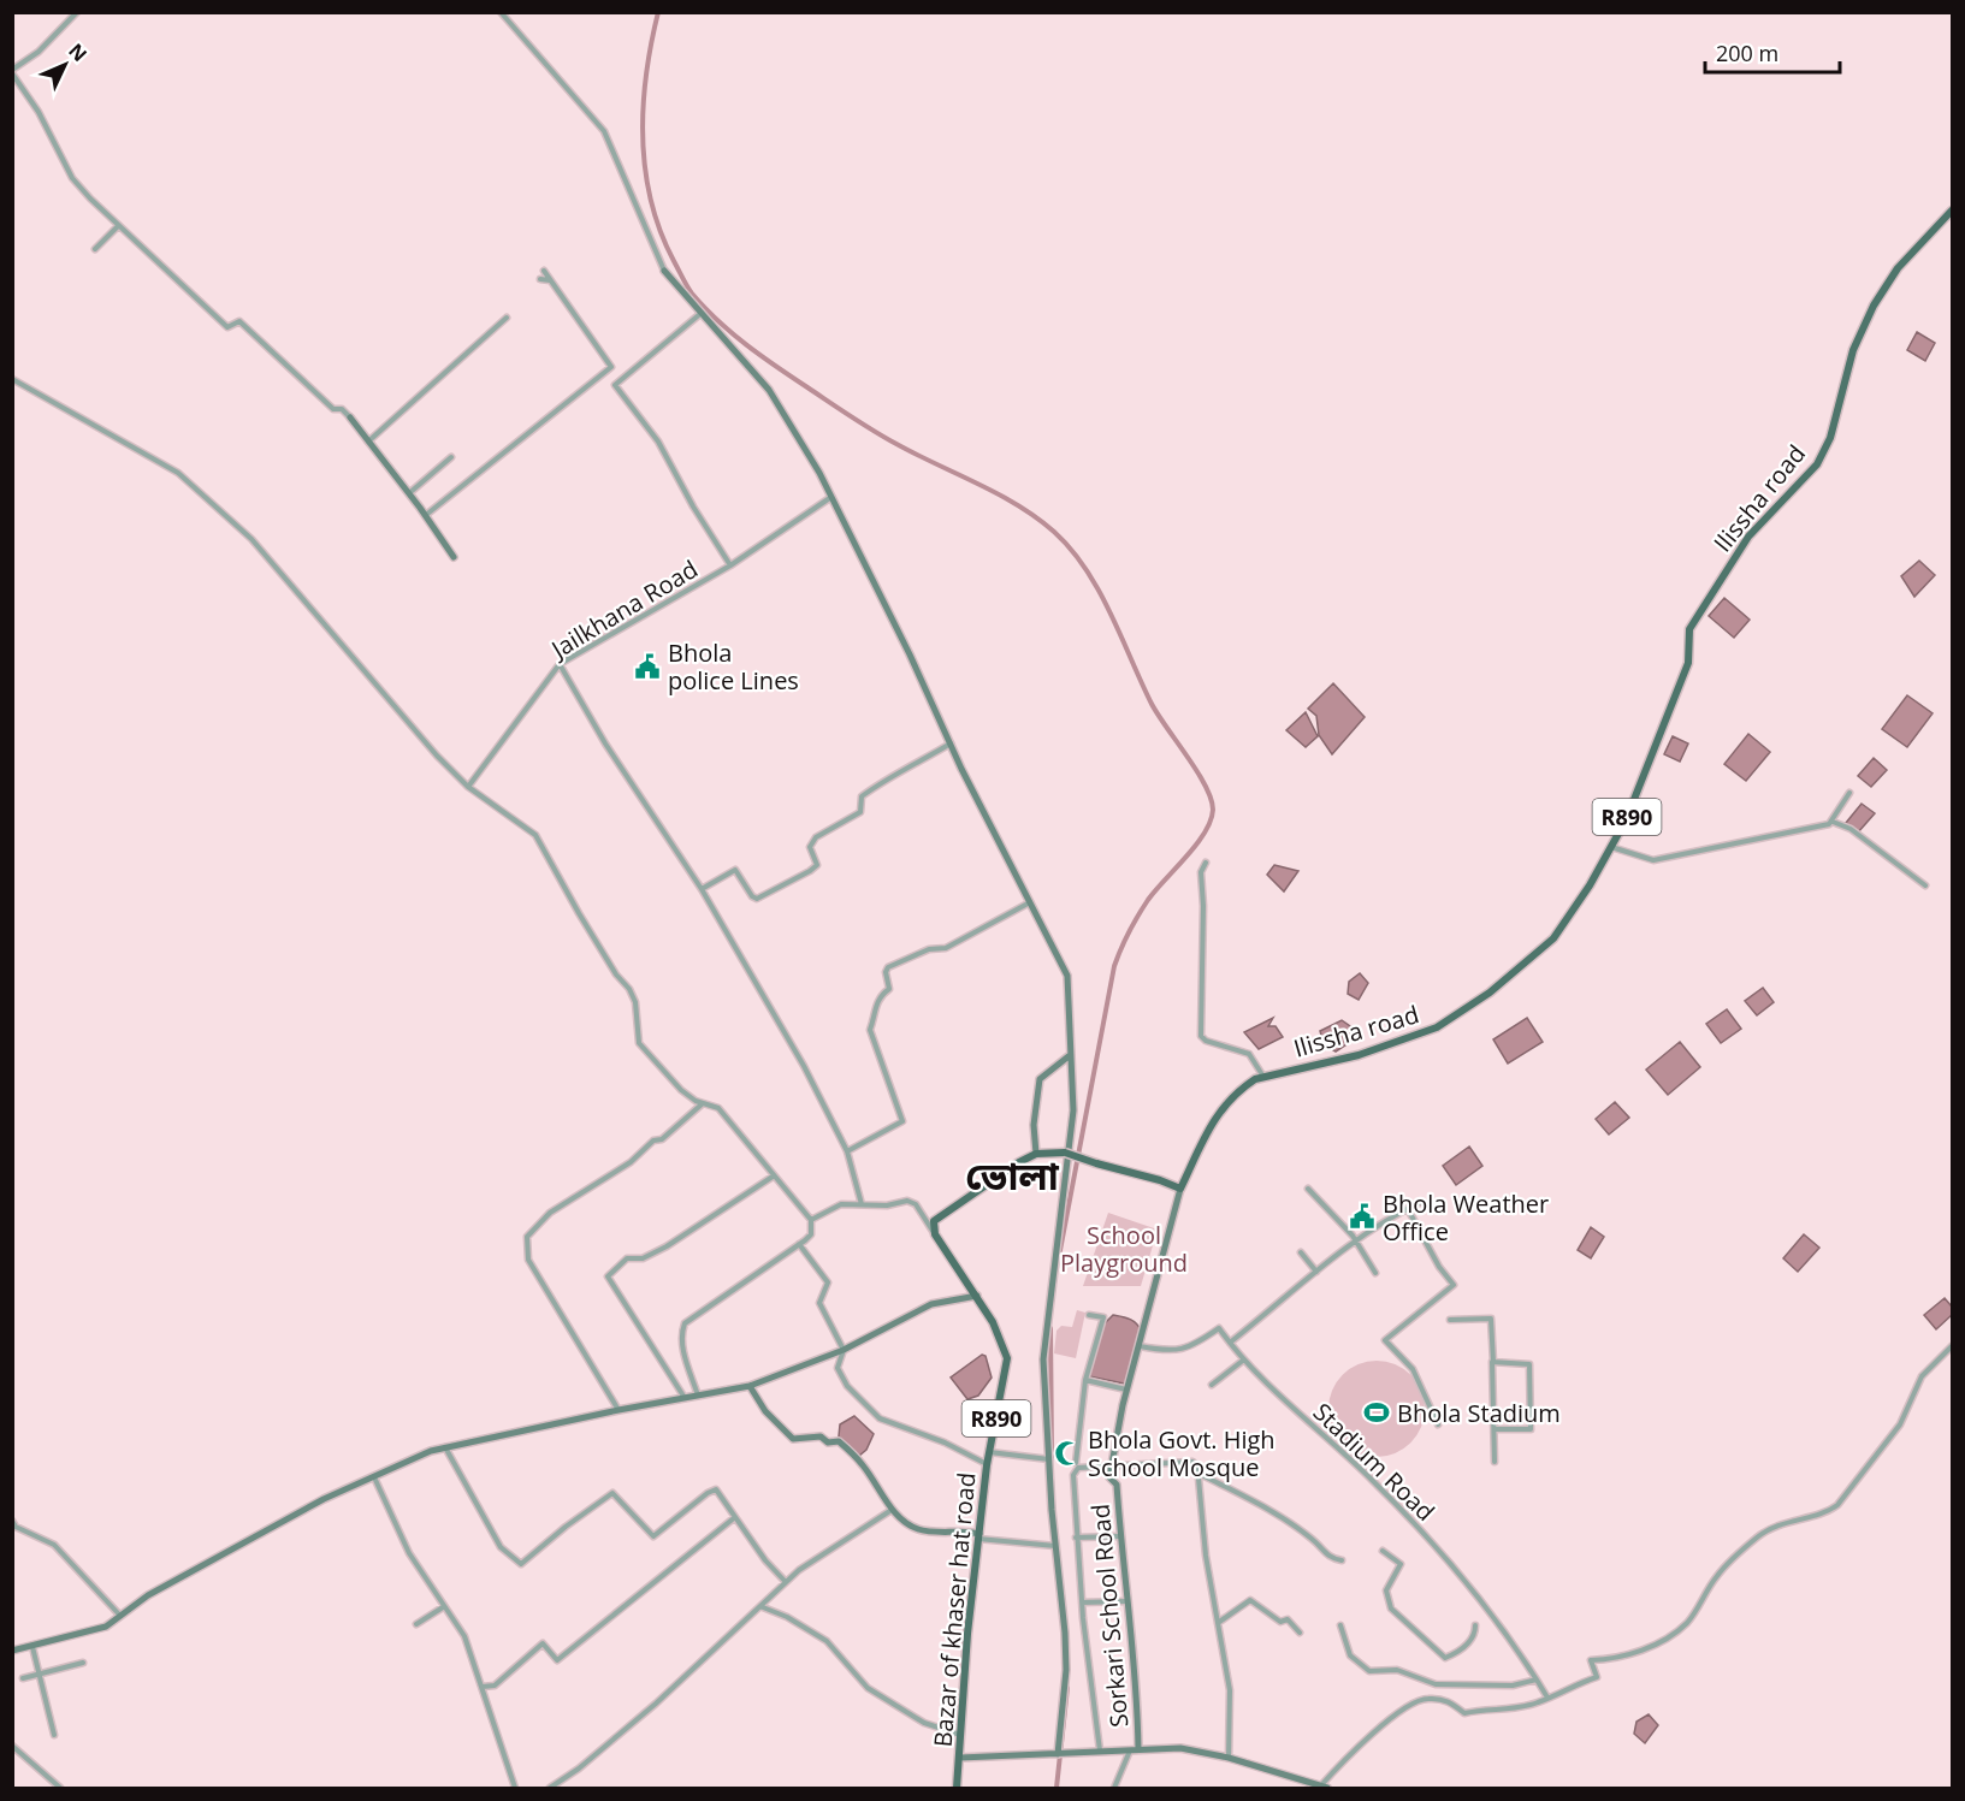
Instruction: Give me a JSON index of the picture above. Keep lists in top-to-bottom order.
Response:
{
  "streets": {
    "main road": ["Ilissha road", "R890", "Bazar of khaser hat road"],
    "street": ["Jailkhana Road", "Stadium Road", "Sorkari School Road"]
  },
  "crossings": [
    ["Ilissha road", "Sorkari School Road"]
  ],
  "districts": ["ভোলা"],
  "parks": ["School Playground"],
  "places": {
    "public building": ["Bhola police Lines", "Bhola Weather Office"],
    "sports": ["Bhola Stadium"],
    "mosque": ["Bhola Govt. High School Mosque"]
  },
  "scale_bar": "200 m",
  "north": "top right"
}
